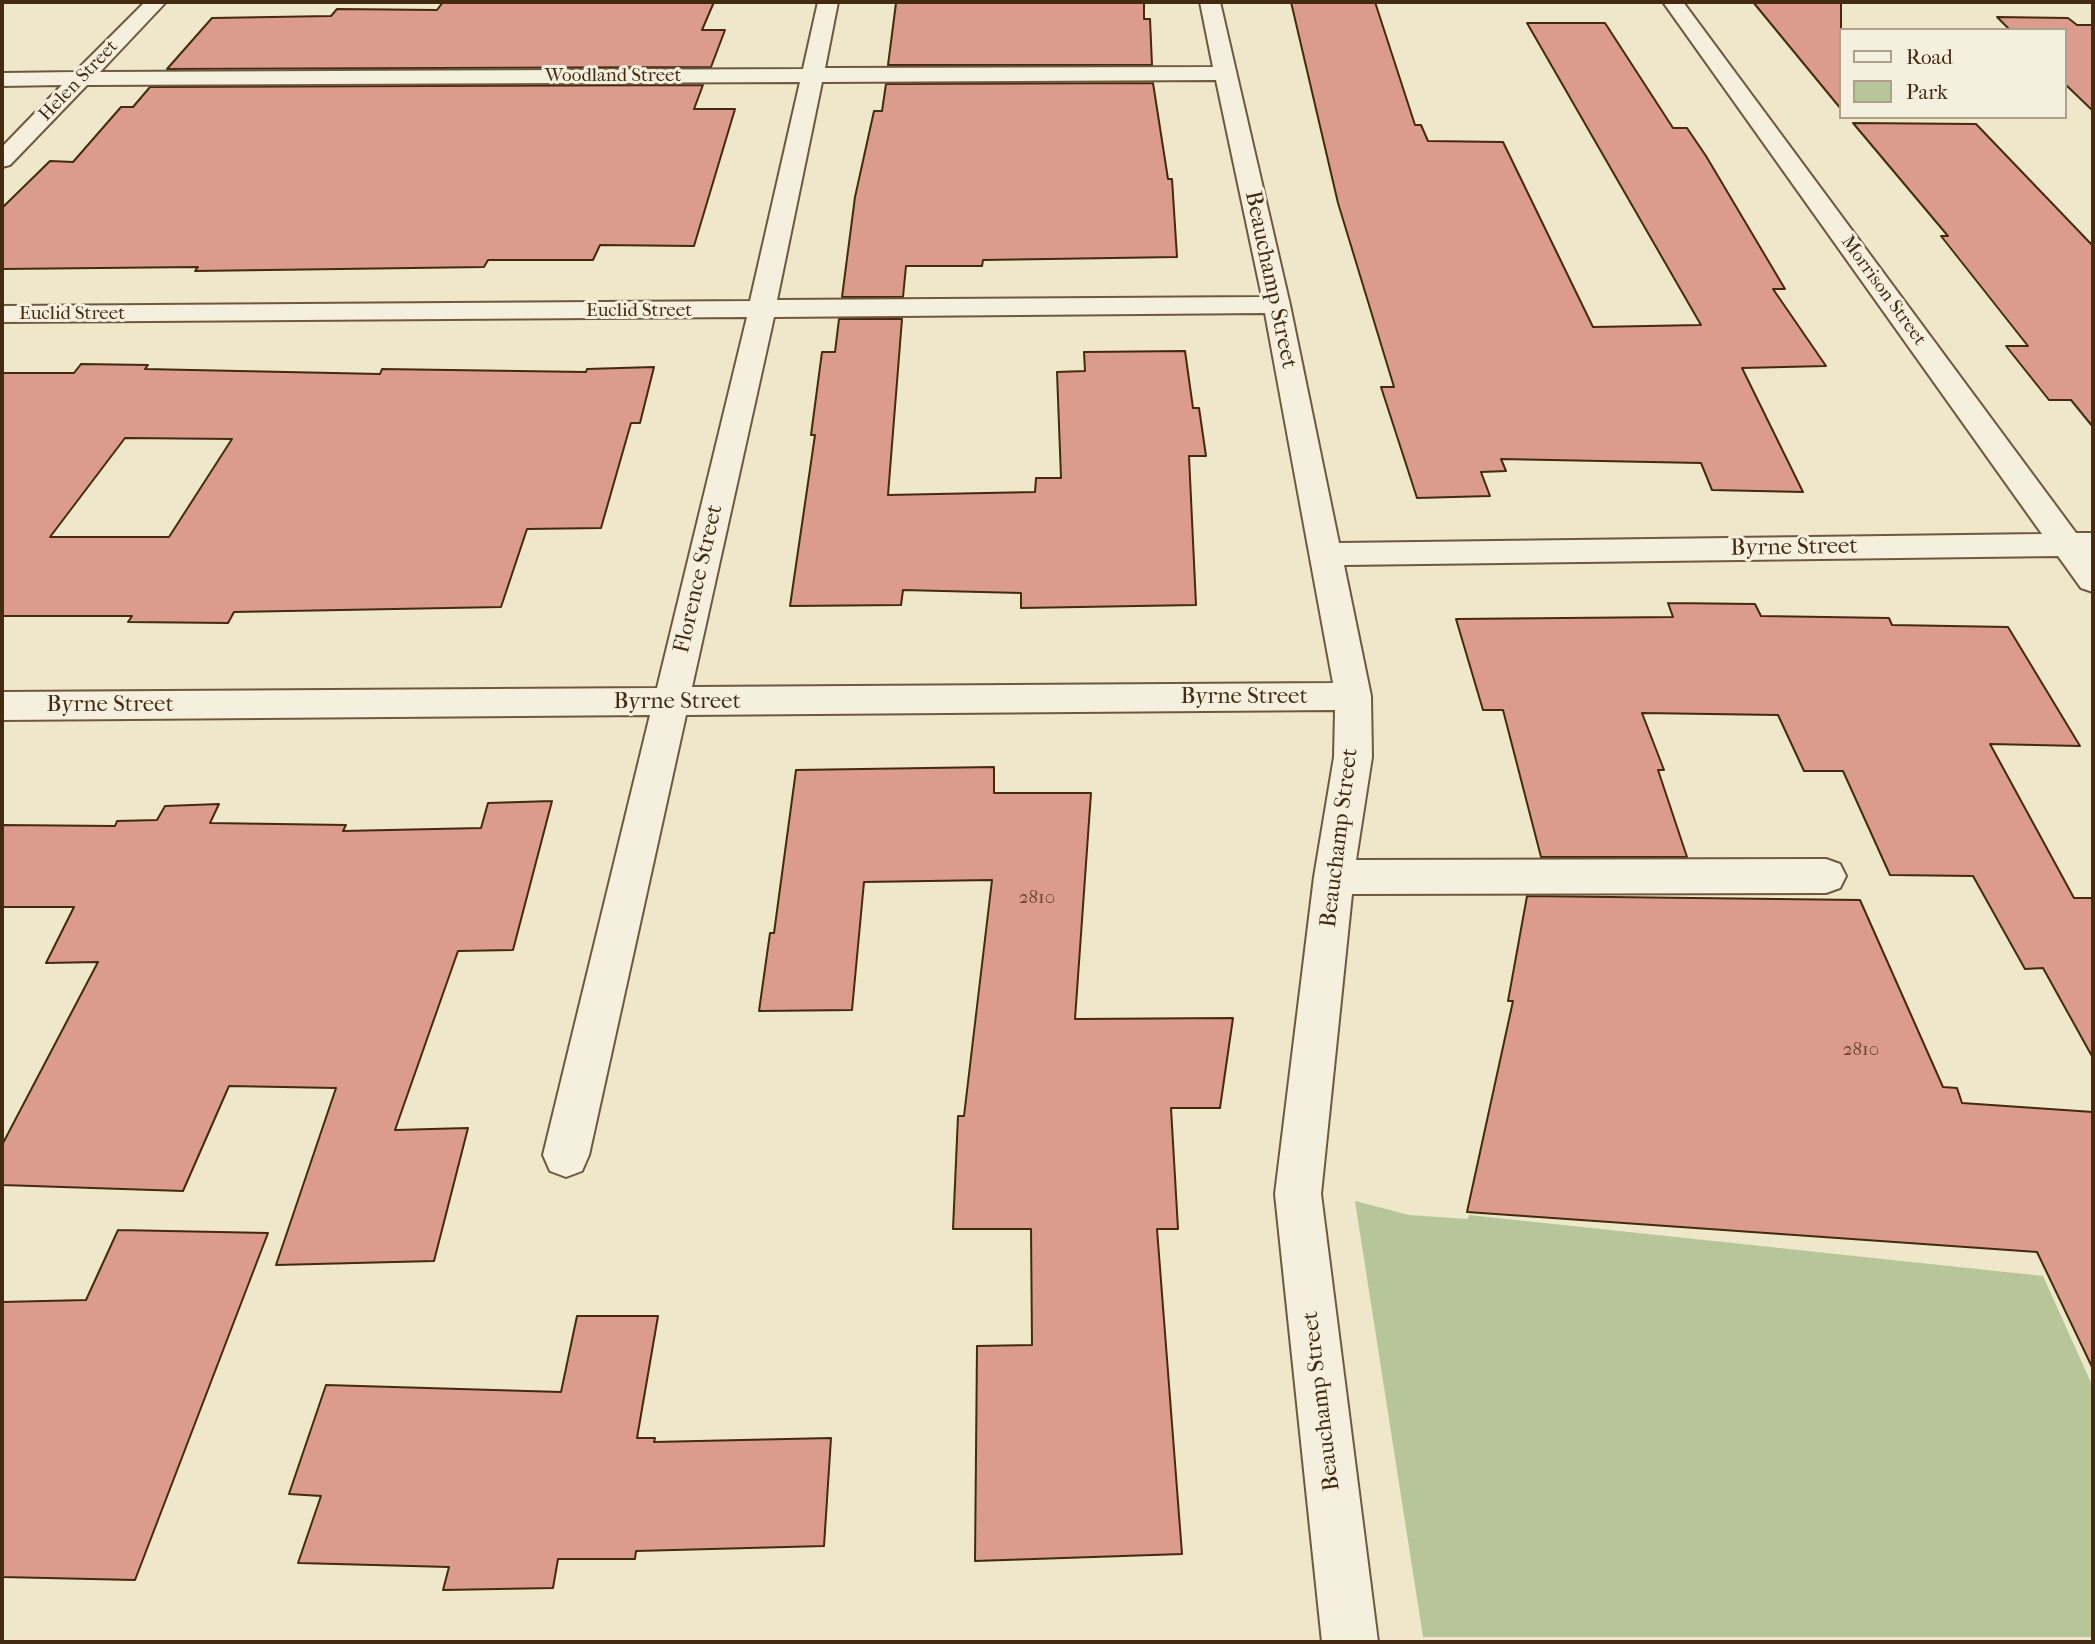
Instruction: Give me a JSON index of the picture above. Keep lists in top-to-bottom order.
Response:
{
  "streets": {
    "street": [
      "Woodland Street",
      "Helen Street",
      "Beauchamp Street",
      "Morrison Street",
      "Euclid Street",
      "Byrne Street",
      "Florence Street"
    ]
  },
  "crossings": [
    ["Woodland Street", "Helen Street"],
    ["Woodland Street", "Beauchamp Street"],
    ["Woodland Street", "Florence Street"],
    ["Beauchamp Street", "Euclid Street"],
    ["Beauchamp Street", "Byrne Street"],
    ["Morrison Street", "Byrne Street"],
    ["Euclid Street", "Florence Street"],
    ["Byrne Street", "Florence Street"]
  ],
  "house_numbers": ["2810", "2810"],
  "legend": ["Road", "Park"]
}
